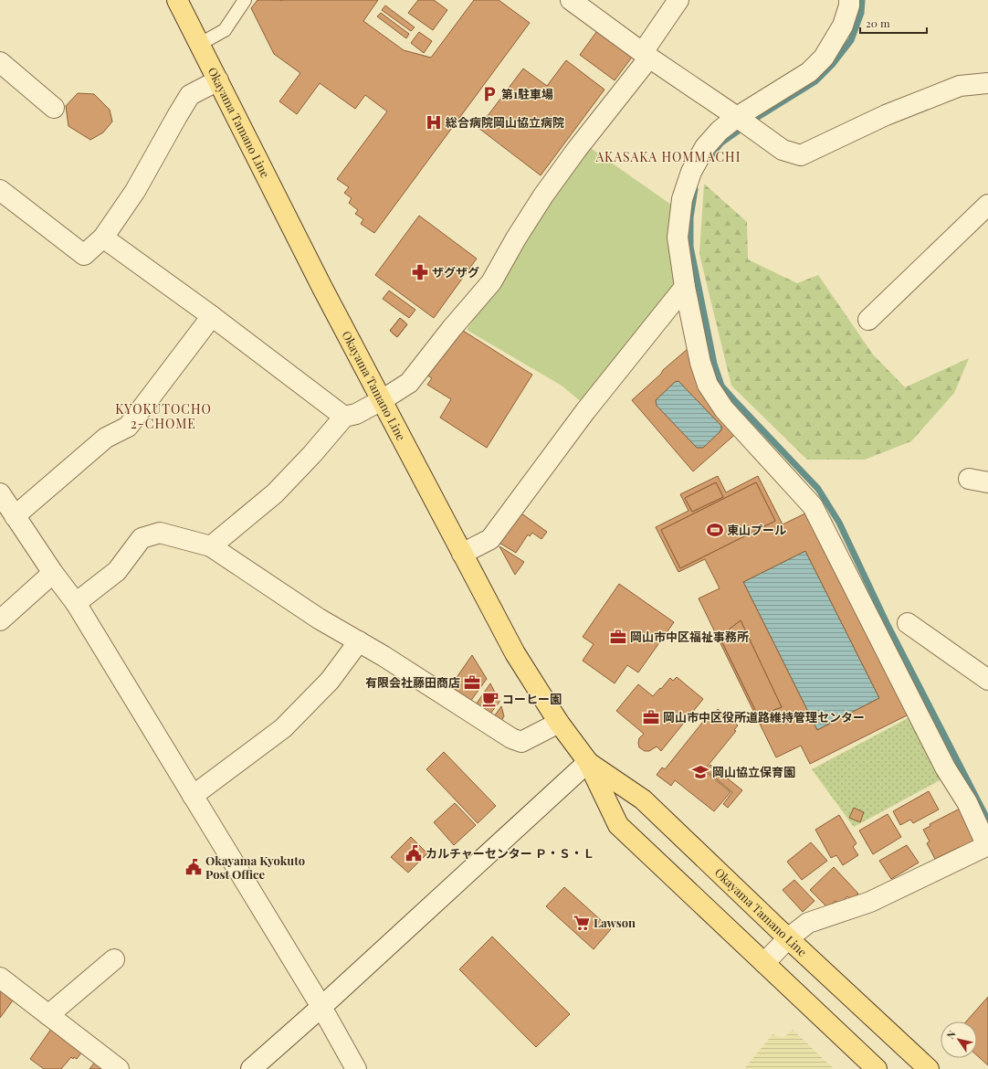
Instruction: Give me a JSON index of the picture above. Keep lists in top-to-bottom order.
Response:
{
  "streets": {
    "main road": ["Okayama Tamano Line"]
  },
  "districts": ["AKASAKA HOMMACHI", "KYOKUTOCHO 2-CHOME"],
  "places": {
    "parking": ["第1駐車場"],
    "hospital": ["総合病院岡山協立病院"],
    "pharmacy": ["ザグザグ"],
    "sports": ["東山プール"],
    "office": ["岡山市中区福祉事務所", "有限会社藤田商店", "岡山市中区役所道路維持管理センター"],
    "cafe": ["コーヒー園"],
    "school or university": ["岡山協立保育園"],
    "public building": ["カルチャーセンター Ｐ・Ｓ・Ｌ", "Okayama Kyokuto Post Office"],
    "supermarket": ["Lawson"]
  },
  "scale_bar": "20 m",
  "north": "top left"
}
